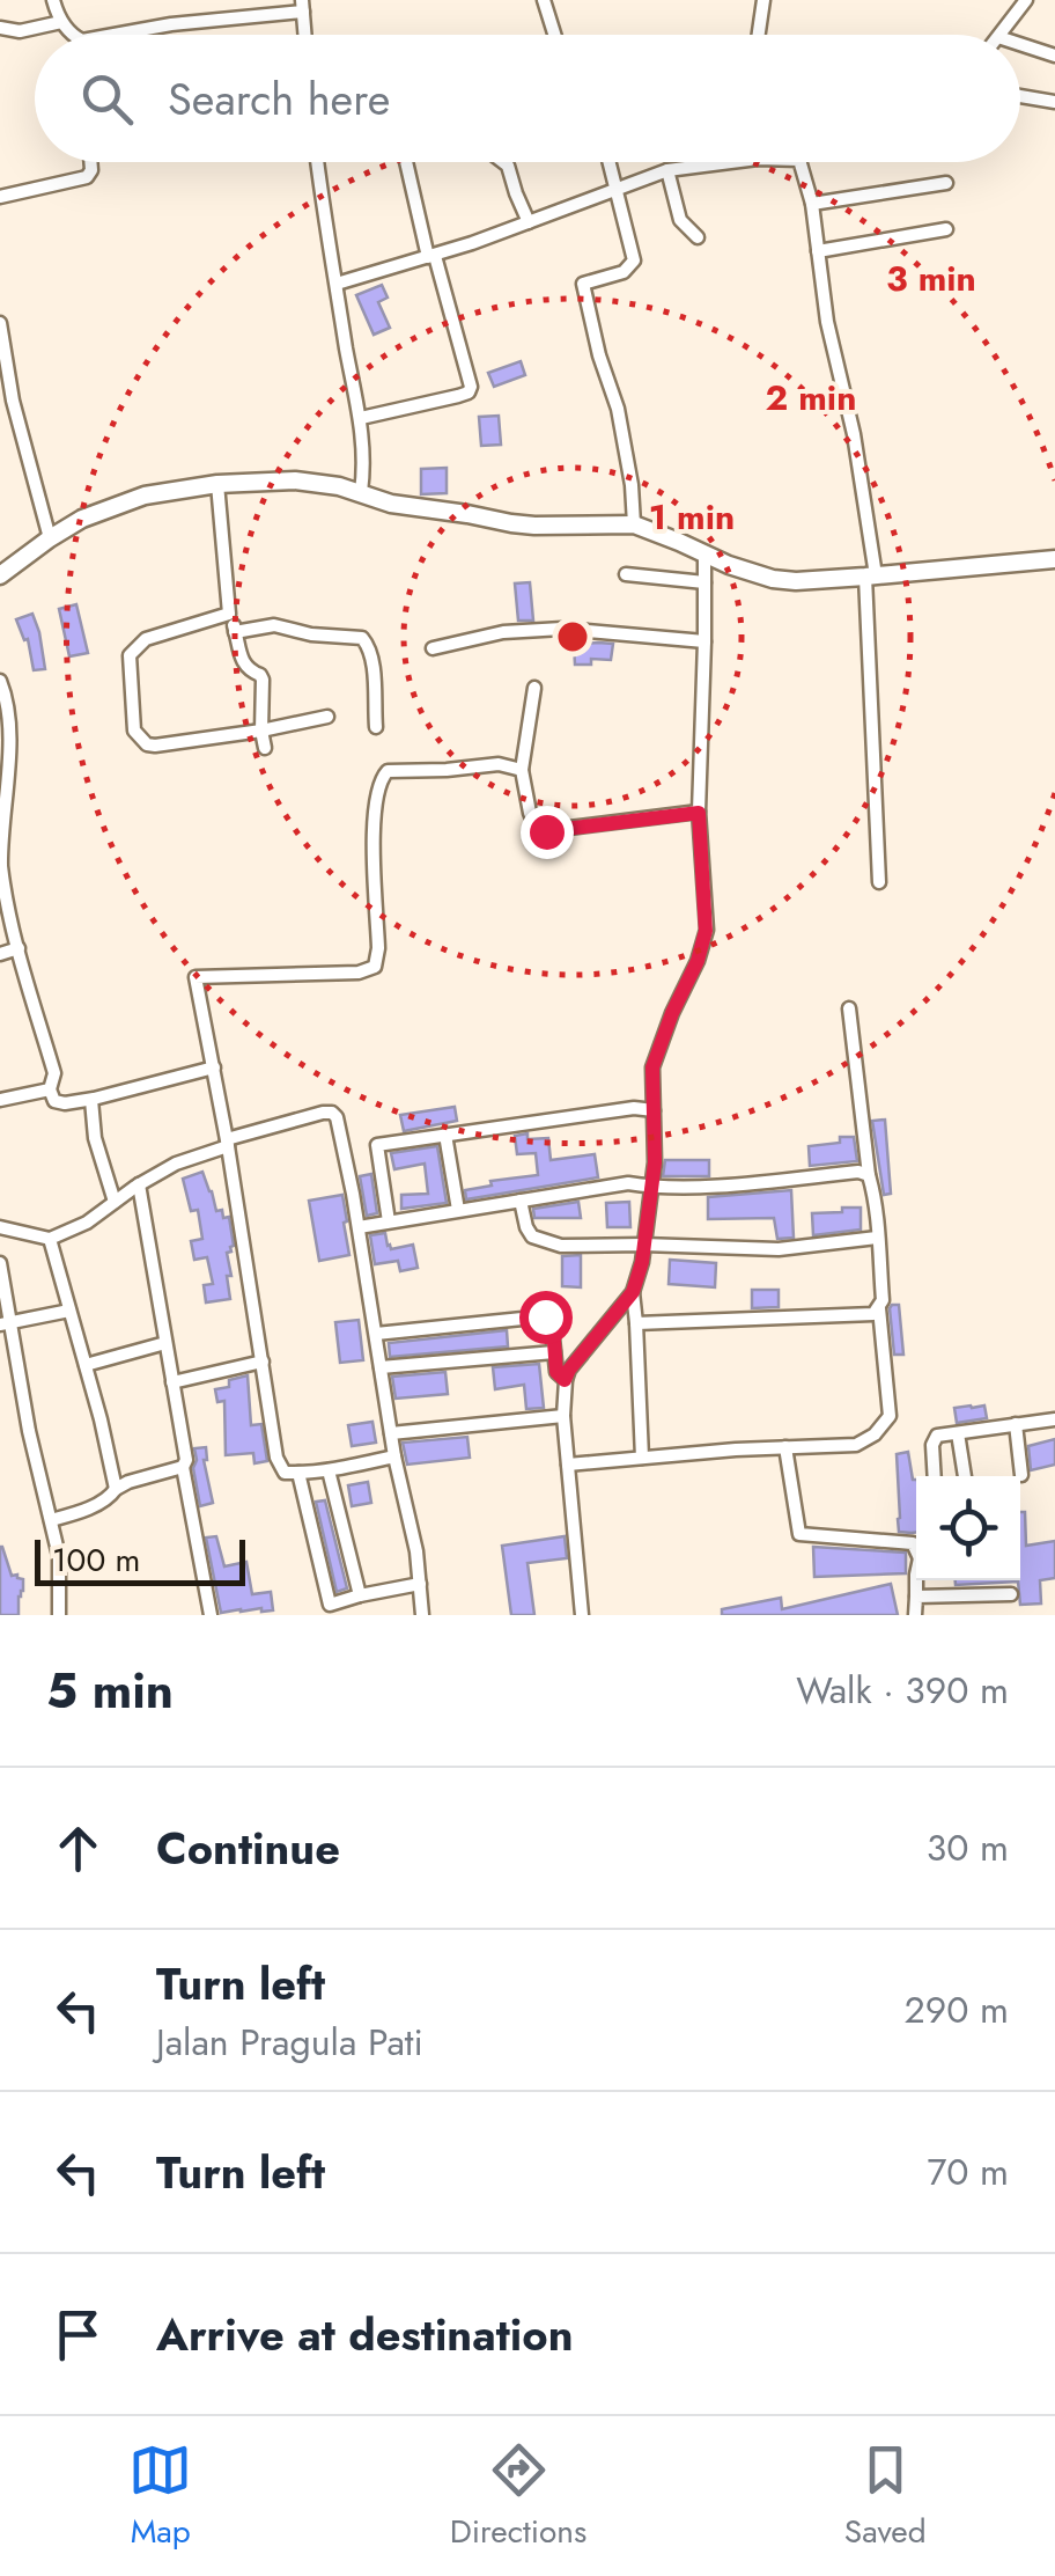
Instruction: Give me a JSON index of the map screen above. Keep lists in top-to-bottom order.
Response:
{
  "scale_bar": "100 m",
  "page": {
    "search": "Search here",
    "scale": "100 m",
    "heading": ["5 min", "Walk · 390 m"],
    "list": [
      ["Continue", "30 m"],
      ["Turn left", "Jalan Pragula Pati", "290 m"],
      ["Turn left", "70 m"],
      "Arrive at destination"
    ],
    "nav": ["Map", "Directions", "Saved"]
  },
  "rings": ["3 min", "2 min", "1 min"]
}
